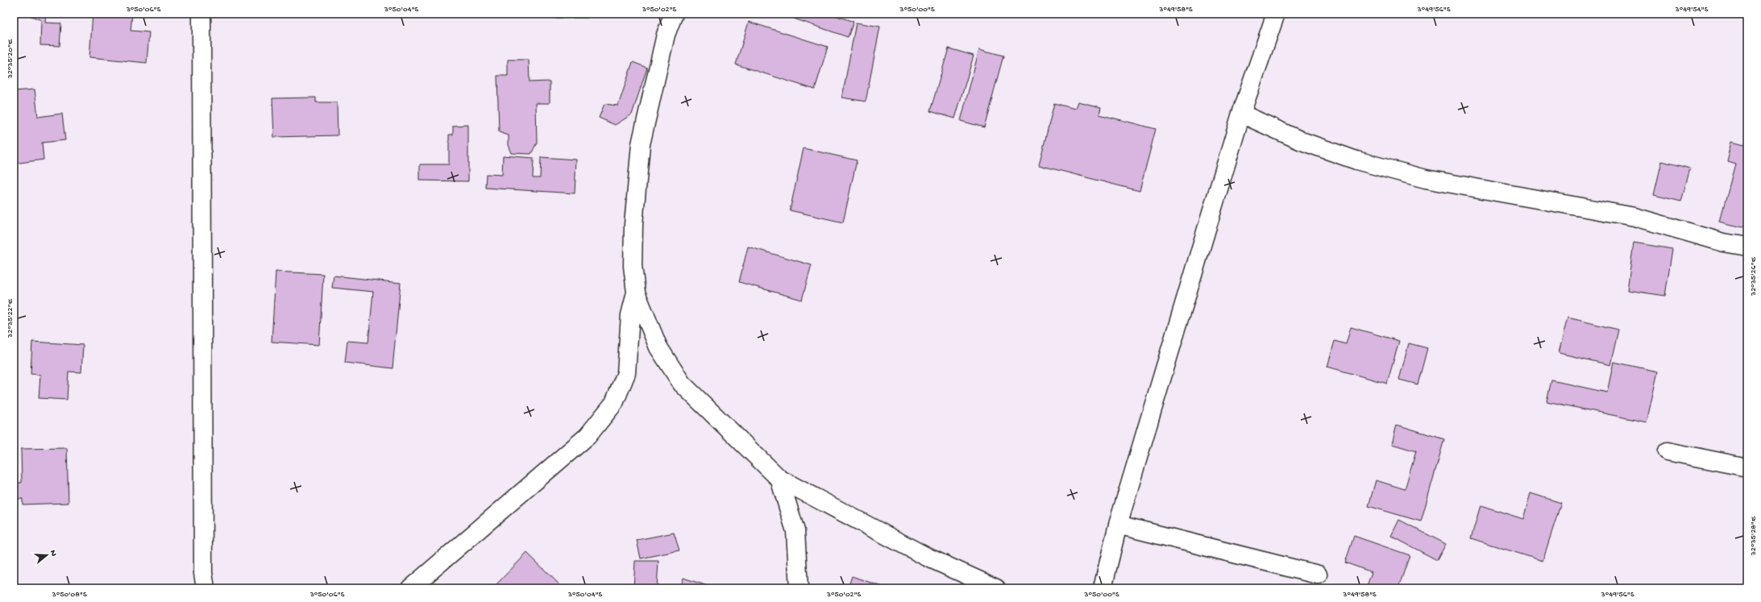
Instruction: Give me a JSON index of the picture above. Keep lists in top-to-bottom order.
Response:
{
  "north": "right",
  "coordinates": [
    "3°50'06\"S",
    "3°50'04\"S",
    "3°50'02\"S",
    "3°50'00\"S",
    "3°49'58\"S",
    "3°49'56\"S",
    "3°49'54\"S",
    "32°35'20\"E",
    "32°35'26\"E",
    "32°35'22\"E",
    "32°35'28\"E",
    "3°50'08\"S"
  ]
}
